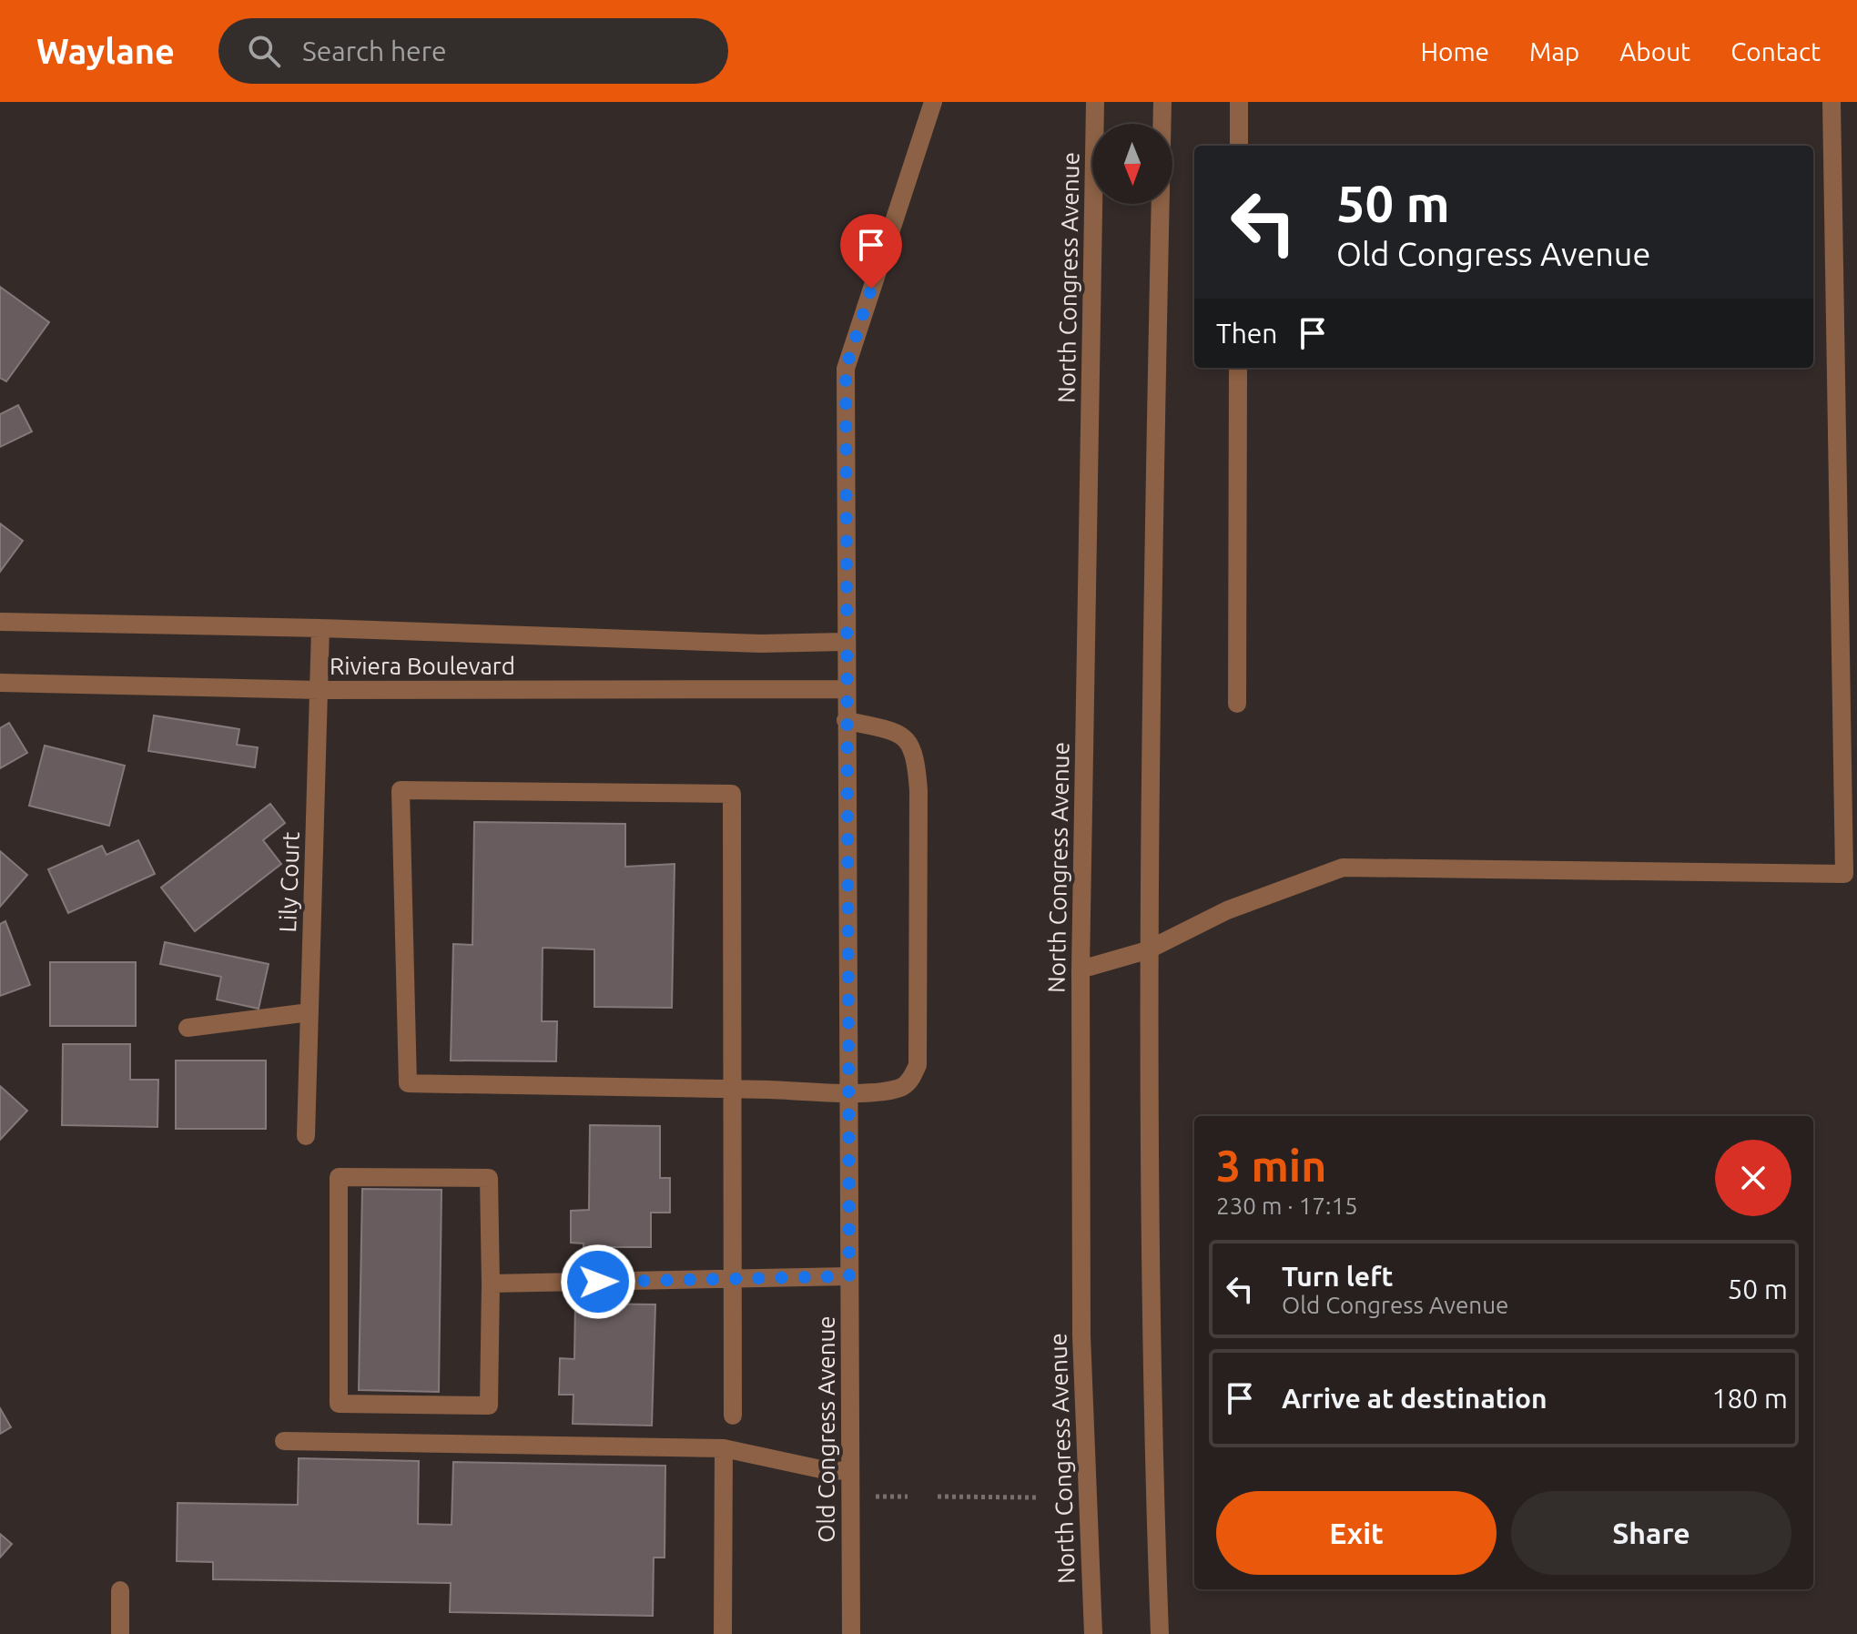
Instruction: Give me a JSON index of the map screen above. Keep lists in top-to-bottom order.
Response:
{
  "streets": {
    "street": [
      "North Congress Avenue",
      "Riviera Boulevard",
      "Lily Court",
      "Old Congress Avenue"
    ]
  },
  "crossings": [
    ["Riviera Boulevard", "Lily Court"],
    ["Riviera Boulevard", "Old Congress Avenue"]
  ],
  "north": "bottom",
  "page": {
    "header": "Waylane",
    "search": "Search here",
    "nav": [
      "Home",
      "Map",
      "About",
      "Contact"
    ],
    "turn": ["50 m", "Old Congress Avenue"],
    "then": "Then",
    "heading": ["3 min", "230 m · 17:15"],
    "list": [
      {
        "name": "Turn left",
        "note": "Old Congress Avenue",
        "value": "50 m"
      },
      {
        "name": "Arrive at destination",
        "value": "180 m"
      }
    ],
    "buttons": ["Exit", "Share"]
  }
}
